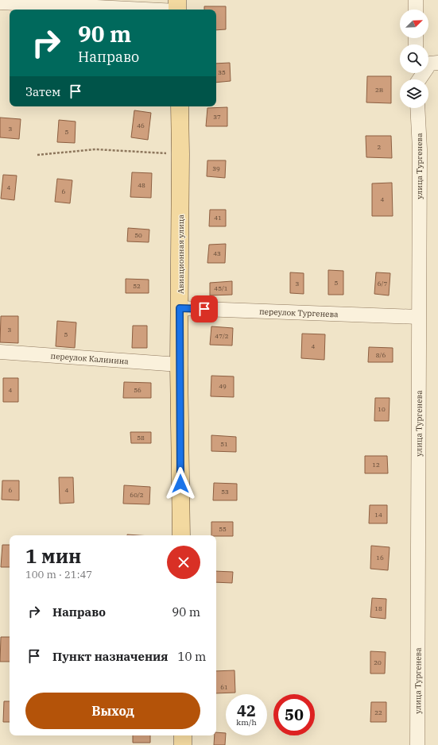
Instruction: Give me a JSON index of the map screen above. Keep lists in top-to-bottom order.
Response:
{
  "streets": {
    "main road": ["Авиационная улица"],
    "street": ["улица Тургенева", "переулок Тургенева", "переулок Калинина"]
  },
  "crossings": [
    ["улица Тургенева", "переулок Тургенева"],
    ["Авиационная улица", "переулок Тургенева"],
    ["Авиационная улица", "переулок Калинина"]
  ],
  "house_numbers": [
    "35",
    "2В",
    "37",
    "46",
    "3",
    "5",
    "2",
    "39",
    "48",
    "4",
    "6",
    "4",
    "41",
    "50",
    "43",
    "5",
    "3",
    "6/7",
    "52",
    "45/1",
    "3",
    "5",
    "47/2",
    "4",
    "8/6",
    "49",
    "4",
    "56",
    "10",
    "58",
    "51",
    "12",
    "6",
    "4",
    "53",
    "60/2",
    "14",
    "55",
    "16",
    "18",
    "20",
    "61",
    "22"
  ],
  "north": "top right",
  "page": {
    "turn": ["90 m", "Направо"],
    "then": "Затем",
    "heading": ["1 мин", "100 m · 21:47"],
    "list": [
      {
        "name": "Направо",
        "value": "90 m"
      },
      {
        "name": "Пункт назначения",
        "value": "10 m"
      }
    ],
    "buttons": "Выход",
    "speed": "42 km/h",
    "limit": "50"
  }
}
